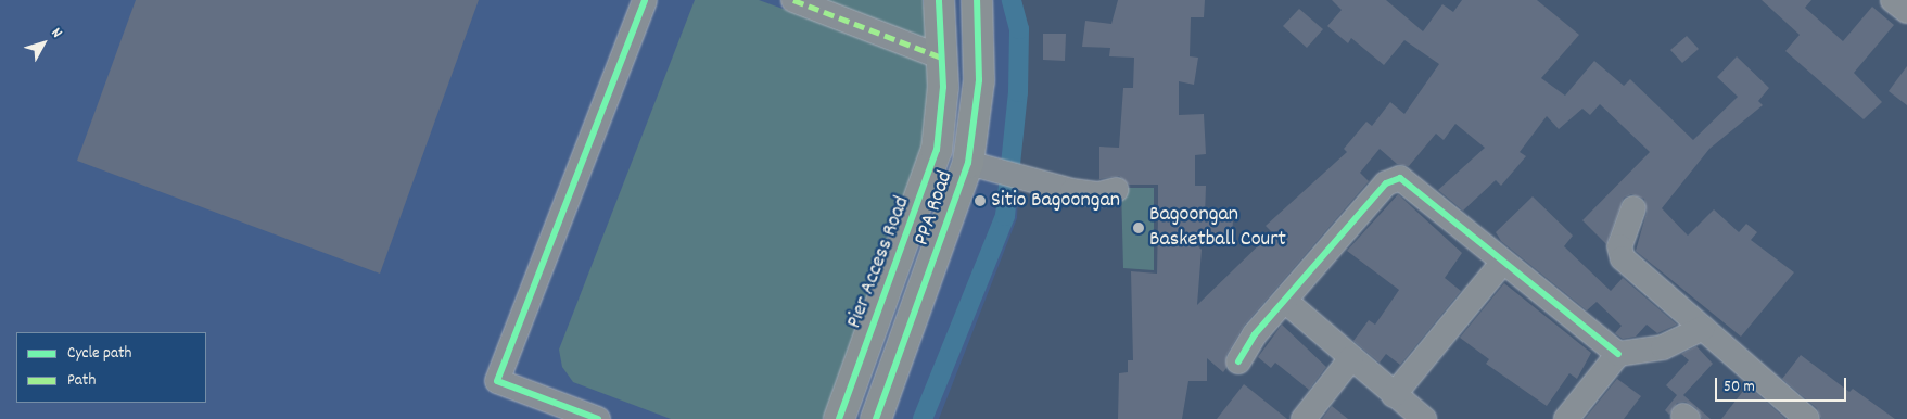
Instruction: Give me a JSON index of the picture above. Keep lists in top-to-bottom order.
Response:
{
  "streets": {
    "highway": ["PPA Road", "Pier Access Road"]
  },
  "places": ["Sitio Bagoongan", "Bagoongan Basketball Court"],
  "legend": ["Cycle path", "Path"],
  "scale_bar": "50 m",
  "north": "top right"
}
